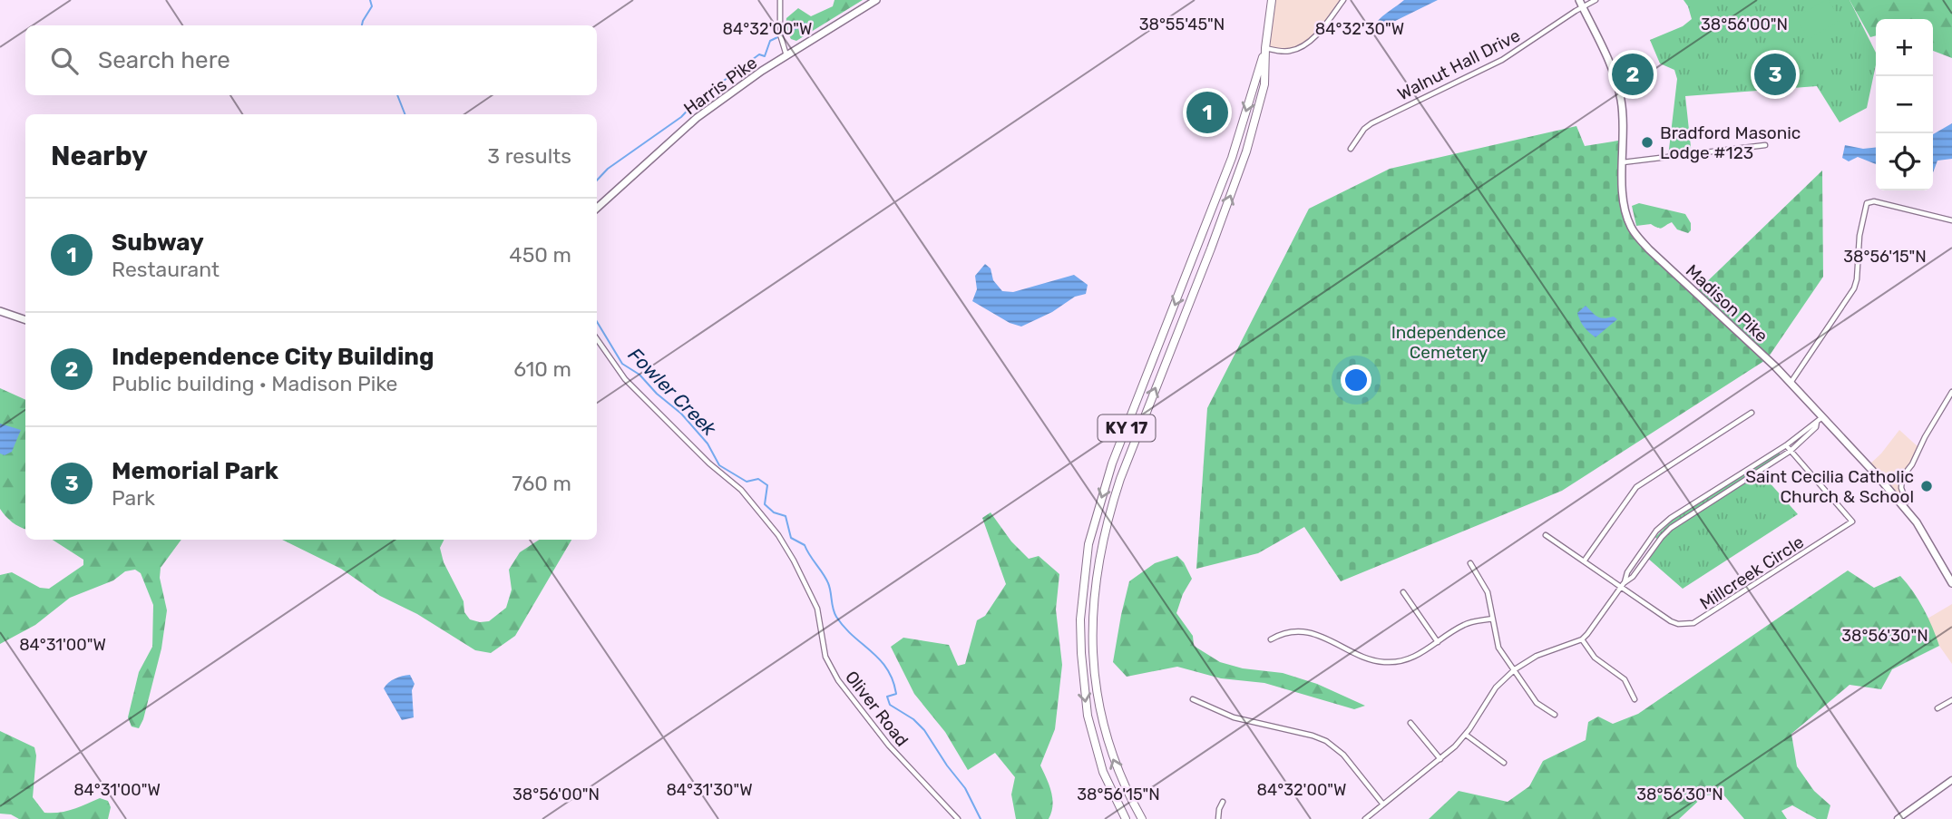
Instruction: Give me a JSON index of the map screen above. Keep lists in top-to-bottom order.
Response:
{
  "streets": {
    "main road": ["Harris Pike", "Madison Pike", "KY 17"],
    "street": ["Walnut Hall Drive", "Millcreek Circle", "Oliver Road"]
  },
  "crossings": [
    ["Walnut Hall Drive", "Madison Pike"]
  ],
  "water": ["Fowler Creek"],
  "parks": ["Independence Cemetery"],
  "places": ["Bradford Masonic Lodge #123", "Saint Cecilia Catholic Church & School"],
  "page": {
    "map_buttons": ["+", "−"],
    "search": "Search here",
    "pins": ["2", "3", "1"],
    "heading": ["Nearby", "3 results"],
    "list": [
      {
        "mark": "1",
        "name": "Subway",
        "note": "Restaurant",
        "value": "450 m"
      },
      {
        "mark": "2",
        "name": "Independence City Building",
        "note": "Public building · Madison Pike",
        "value": "610 m"
      },
      {
        "mark": "3",
        "name": "Memorial Park",
        "note": "Park",
        "value": "760 m"
      }
    ]
  },
  "coordinates": [
    "38°55'45\"N",
    "38°56'00\"N",
    "84°32'00\"W",
    "84°32'30\"W",
    "38°56'15\"N",
    "38°56'30\"N",
    "84°31'00\"W",
    "84°31'30\"W"
  ]
}
